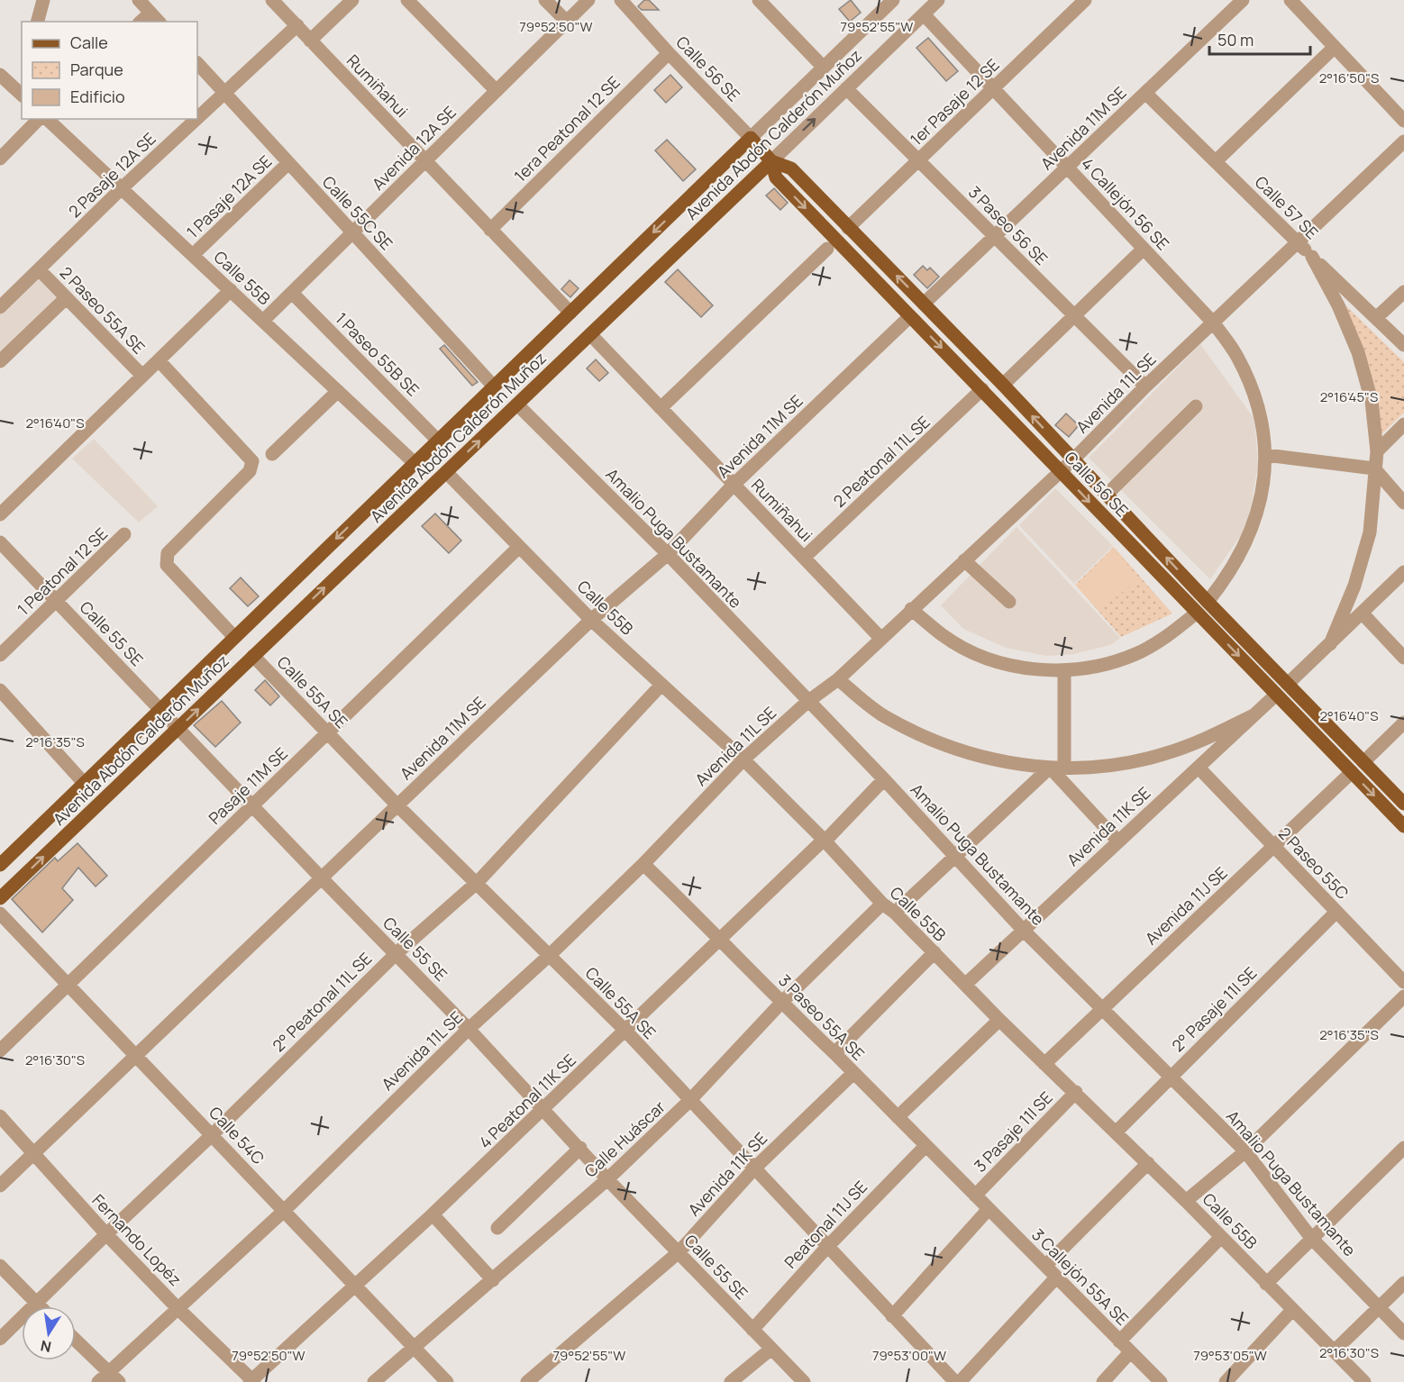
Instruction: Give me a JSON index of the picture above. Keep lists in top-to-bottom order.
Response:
{
  "streets": {
    "main road": ["Calle 56 SE", "Avenida Abdón Calderón Muñoz"],
    "street": [
      "Rumiñahui",
      "1er Pasaje 12 SE",
      "Avenida 11M SE",
      "1era Peatonal 12 SE",
      "Avenida 12A SE",
      "2 Pasaje 12A SE",
      "1 Pasaje 12A SE",
      "4 Callejón 56 SE",
      "Calle 57 SE",
      "Calle 55C SE",
      "3 Paseo 56 SE",
      "Calle 55B",
      "2 Paseo 55A SE",
      "1 Paseo 55B SE",
      "Avenida 11L SE",
      "2 Peatonal 11L SE",
      "Amalio Puga Bustamante",
      "1 Peatonal 12 SE",
      "Calle 55 SE",
      "Calle 55A SE",
      "Pasaje 11M SE",
      "Avenida 11K SE",
      "2 Paseo 55C",
      "Avenida 11J SE",
      "2° Peatonal 11L SE",
      "2° Pasaje 11I SE",
      "3 Paseo 55A SE",
      "4 Peatonal 11K SE",
      "3 Pasaje 11I SE",
      "Calle 54C",
      "Calle Huáscar",
      "Peatonal 11J SE",
      "Fernando Lopéz",
      "3 Callejón 55A SE"
    ]
  },
  "crossings": [
    ["Calle 56 SE", "1er Pasaje 12 SE"],
    ["Calle 56 SE", "Avenida 11M SE"],
    ["Calle 56 SE", "1era Peatonal 12 SE"],
    ["Calle 56 SE", "Avenida Abdón Calderón Muñoz"],
    ["Calle 56 SE", "4 Callejón 56 SE"],
    ["Calle 56 SE", "Avenida 11L SE"],
    ["Calle 56 SE", "2 Peatonal 11L SE"],
    ["Calle 56 SE", "Avenida 11K SE"],
    ["Calle 56 SE", "Avenida 11J SE"],
    ["Rumiñahui", "Avenida 11M SE"],
    ["Rumiñahui", "1era Peatonal 12 SE"],
    ["Rumiñahui", "Avenida Abdón Calderón Muñoz"],
    ["Rumiñahui", "Avenida 12A SE"],
    ["Rumiñahui", "2 Pasaje 12A SE"],
    ["Rumiñahui", "Avenida 11L SE"],
    ["Rumiñahui", "2 Peatonal 11L SE"],
    ["1er Pasaje 12 SE", "4 Callejón 56 SE"],
    ["1er Pasaje 12 SE", "3 Paseo 56 SE"],
    ["Avenida 11M SE", "4 Callejón 56 SE"],
    ["Avenida 11M SE", "Calle 57 SE"],
    ["Avenida 11M SE", "3 Paseo 56 SE"],
    ["Avenida 11M SE", "Calle 55B"],
    ["Avenida 11M SE", "Amalio Puga Bustamante"],
    ["Avenida 11M SE", "Calle 55 SE"],
    ["Avenida 11M SE", "Calle 55A SE"],
    ["Avenida 11M SE", "Calle 54C"],
    ["Avenida 11M SE", "Fernando Lopéz"],
    ["Avenida Abdón Calderón Muñoz", "4 Callejón 56 SE"],
    ["Avenida Abdón Calderón Muñoz", "Calle 55C SE"],
    ["Avenida Abdón Calderón Muñoz", "3 Paseo 56 SE"],
    ["Avenida Abdón Calderón Muñoz", "Calle 55B"],
    ["Avenida Abdón Calderón Muñoz", "1 Paseo 55B SE"],
    ["Avenida Abdón Calderón Muñoz", "Amalio Puga Bustamante"],
    ["Avenida Abdón Calderón Muñoz", "Calle 55 SE"],
    ["Avenida Abdón Calderón Muñoz", "Calle 55A SE"],
    ["Avenida 12A SE", "Calle 55C SE"],
    ["Avenida 12A SE", "Calle 55B"],
    ["Avenida 12A SE", "1 Paseo 55B SE"],
    ["2 Pasaje 12A SE", "Calle 55C SE"],
    ["2 Pasaje 12A SE", "Calle 55B"],
    ["2 Pasaje 12A SE", "2 Paseo 55A SE"],
    ["1 Pasaje 12A SE", "Calle 55C SE"],
    ["1 Pasaje 12A SE", "Calle 55B"],
    ["4 Callejón 56 SE", "Avenida 11L SE"],
    ["Calle 57 SE", "Avenida 11L SE"],
    ["3 Paseo 56 SE", "Avenida 11L SE"],
    ["Calle 55B", "Avenida 11L SE"],
    ["Calle 55B", "Pasaje 11M SE"],
    ["Calle 55B", "Avenida 11K SE"],
    ["Calle 55B", "Avenida 11J SE"],
    ["Calle 55B", "2° Peatonal 11L SE"],
    ["Calle 55B", "2° Pasaje 11I SE"],
    ["Calle 55B", "4 Peatonal 11K SE"],
    ["Calle 55B", "3 Pasaje 11I SE"],
    ["Calle 55B", "Calle Huáscar"],
    ["Avenida 11L SE", "Amalio Puga Bustamante"],
    ["Avenida 11L SE", "Calle 55 SE"],
    ["Avenida 11L SE", "Calle 55A SE"],
    ["Avenida 11L SE", "3 Paseo 55A SE"],
    ["Avenida 11L SE", "Calle 54C"],
    ["Avenida 11L SE", "Fernando Lopéz"],
    ["Amalio Puga Bustamante", "Avenida 11K SE"],
    ["Amalio Puga Bustamante", "Avenida 11J SE"],
    ["Amalio Puga Bustamante", "2° Pasaje 11I SE"],
    ["Amalio Puga Bustamante", "4 Peatonal 11K SE"],
    ["1 Peatonal 12 SE", "Calle 55 SE"],
    ["Calle 55 SE", "Pasaje 11M SE"],
    ["Calle 55 SE", "Avenida 11K SE"],
    ["Calle 55 SE", "2° Peatonal 11L SE"],
    ["Calle 55 SE", "4 Peatonal 11K SE"],
    ["Calle 55 SE", "Calle Huáscar"],
    ["Calle 55 SE", "Peatonal 11J SE"],
    ["Calle 55A SE", "Pasaje 11M SE"],
    ["Calle 55A SE", "Avenida 11K SE"],
    ["Calle 55A SE", "2° Peatonal 11L SE"],
    ["Calle 55A SE", "4 Peatonal 11K SE"],
    ["Calle 55A SE", "Calle Huáscar"],
    ["Calle 55A SE", "Peatonal 11J SE"],
    ["Pasaje 11M SE", "Calle 54C"],
    ["Avenida 11K SE", "2 Paseo 55C"],
    ["Avenida 11K SE", "3 Paseo 55A SE"],
    ["2 Paseo 55C", "Avenida 11J SE"],
    ["2 Paseo 55C", "2° Pasaje 11I SE"],
    ["2° Peatonal 11L SE", "Calle 54C"],
    ["2° Peatonal 11L SE", "Fernando Lopéz"],
    ["3 Paseo 55A SE", "4 Peatonal 11K SE"],
    ["3 Paseo 55A SE", "3 Pasaje 11I SE"],
    ["3 Paseo 55A SE", "Calle Huáscar"],
    ["3 Paseo 55A SE", "Peatonal 11J SE"],
    ["3 Paseo 55A SE", "3 Callejón 55A SE"],
    ["4 Peatonal 11K SE", "Calle 54C"],
    ["4 Peatonal 11K SE", "Fernando Lopéz"],
    ["3 Pasaje 11I SE", "3 Callejón 55A SE"],
    ["Calle 54C", "Calle Huáscar"]
  ],
  "legend": ["Calle", "Parque", "Edificio"],
  "scale_bar": "50 m",
  "north": "bottom",
  "coordinates": [
    "79°52'50\"W",
    "79°52'55\"W",
    "2°16'50\"S",
    "2°16'45\"S",
    "2°16'40\"S",
    "2°16'35\"S",
    "2°16'30\"S",
    "79°53'00\"W",
    "79°53'05\"W"
  ]
}
